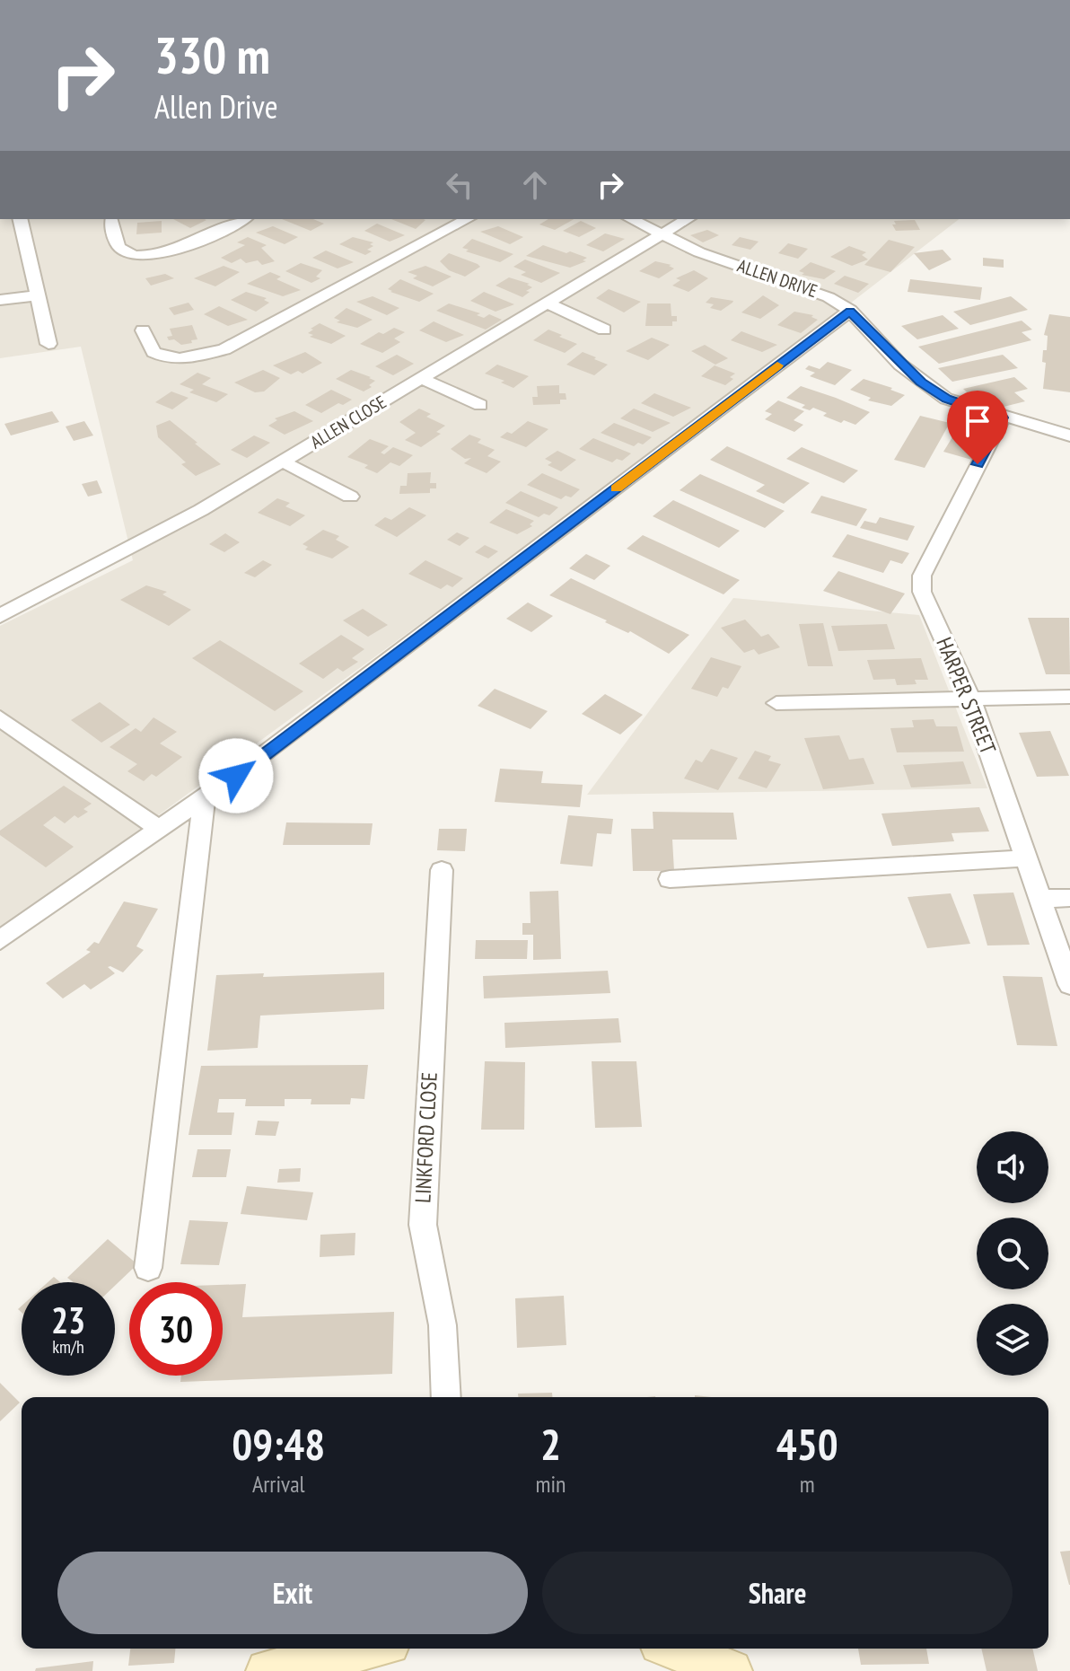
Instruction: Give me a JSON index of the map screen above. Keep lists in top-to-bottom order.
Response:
{
  "streets": {
    "street": [
      "ALLEN DRIVE",
      "ALLEN CLOSE",
      "HARPER STREET",
      "LINKFORD CLOSE"
    ]
  },
  "crossings": [
    ["ALLEN DRIVE", "ALLEN CLOSE"],
    ["ALLEN DRIVE", "HARPER STREET"]
  ],
  "page": {
    "turn": ["330 m", "Allen Drive"],
    "speed": "23 km/h",
    "limit": "30",
    "eta": [
      "09:48",
      "Arrival",
      "2",
      "min",
      "450",
      "m"
    ],
    "buttons": ["Exit", "Share"]
  }
}
